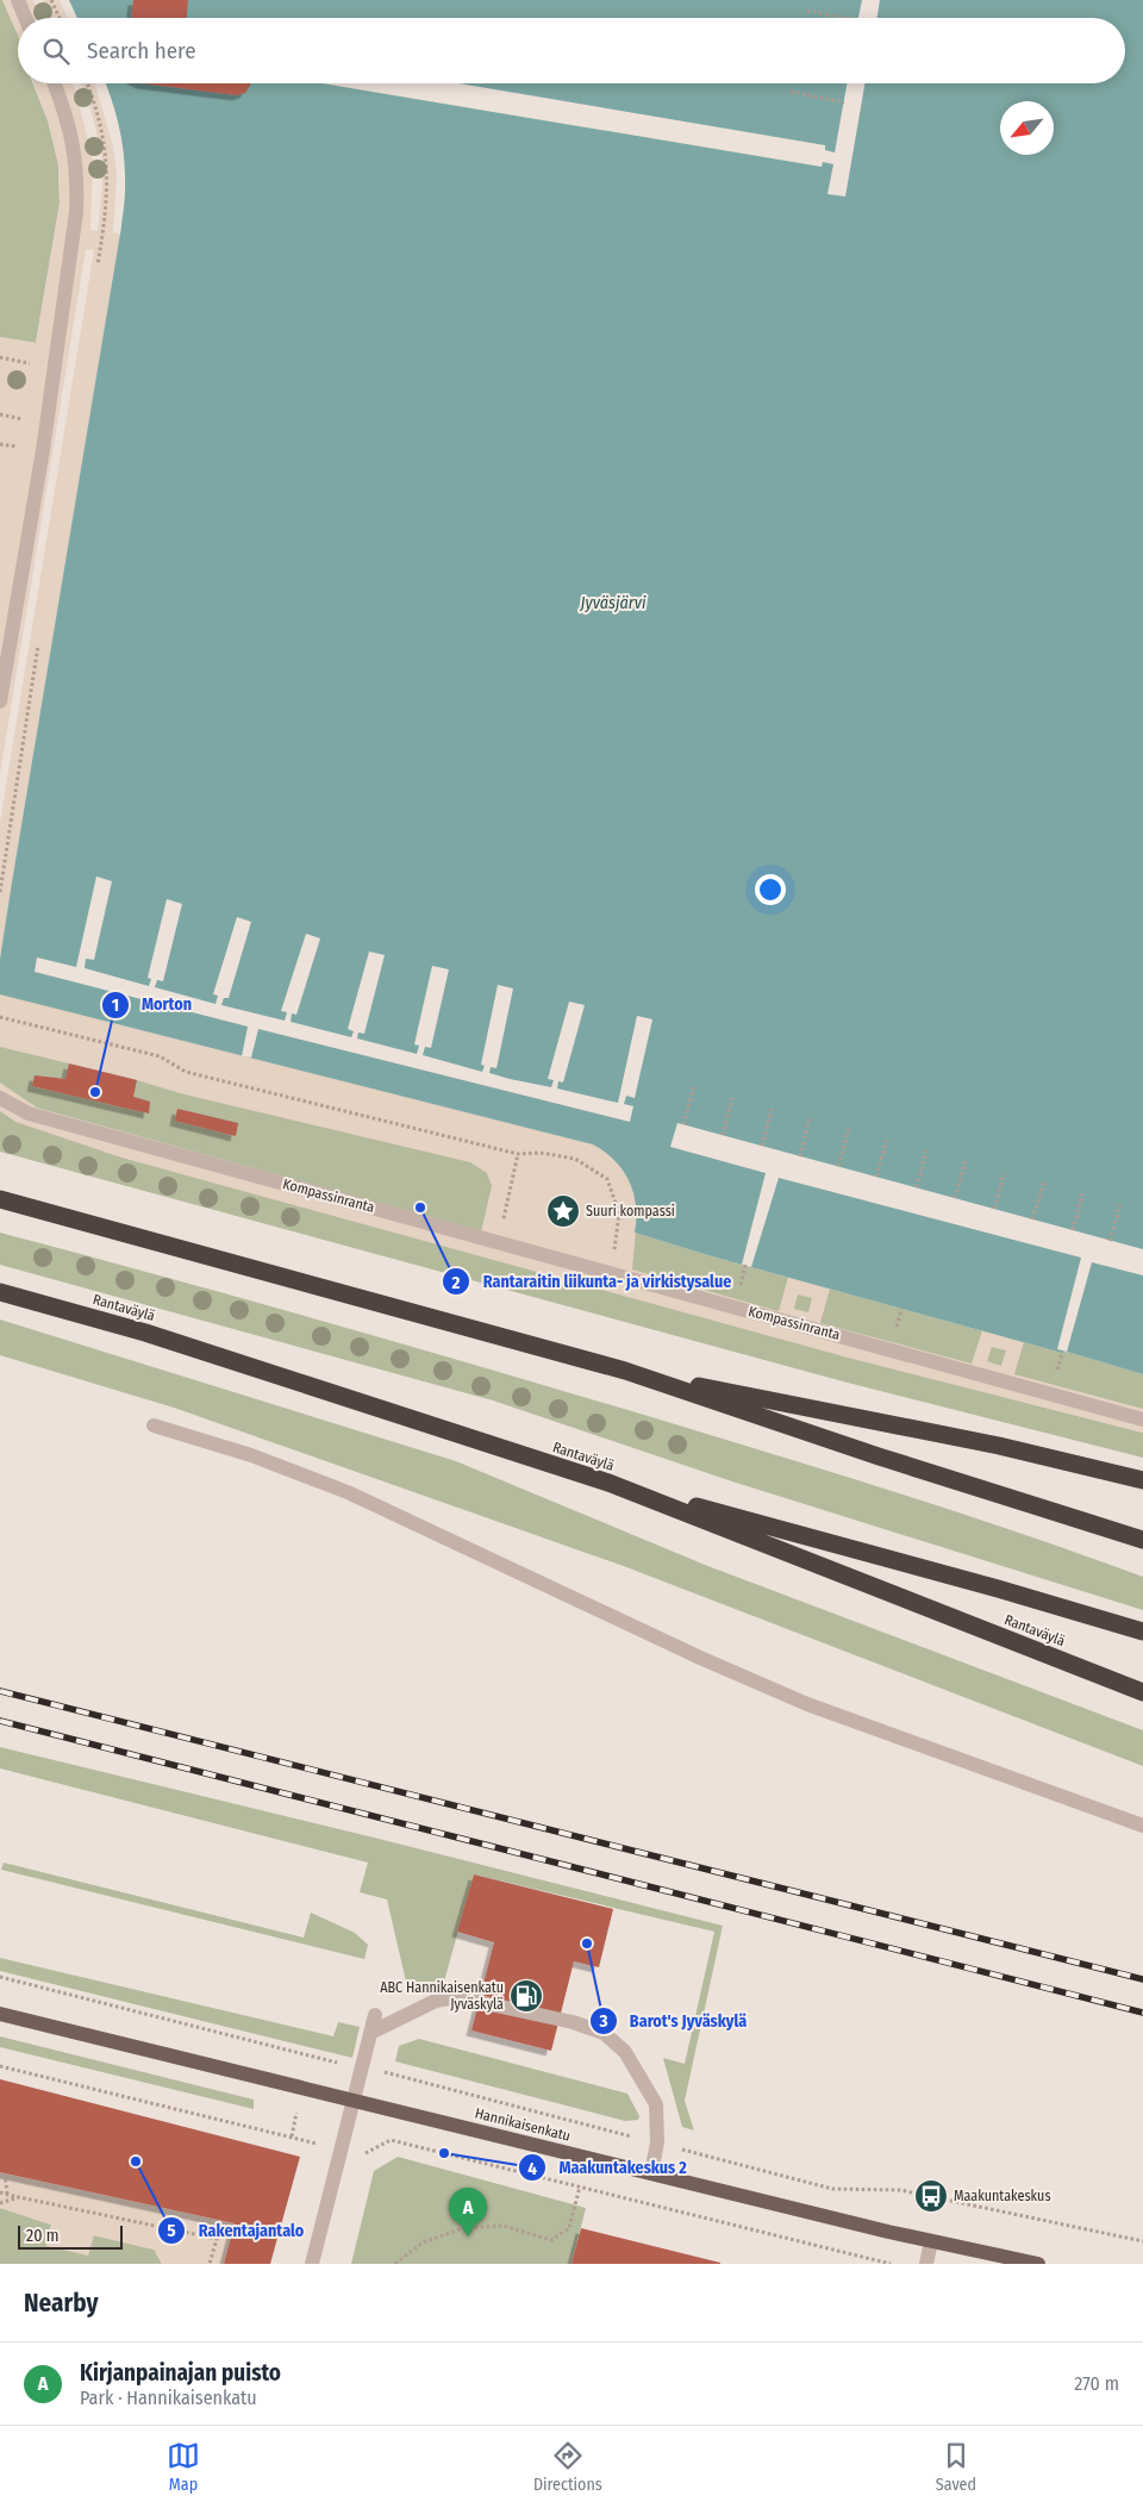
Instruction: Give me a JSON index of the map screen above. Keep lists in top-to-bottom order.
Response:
{
  "streets": {
    "highway": ["Rantaväylä"],
    "main road": ["Hannikaisenkatu"],
    "street": ["Kompassinranta"]
  },
  "water": ["Jyväsjärvi"],
  "places": {
    "other": [
      "Morton",
      "Rantaraitin liikunta- ja virkistysalue",
      "Barot's Jyväskylä",
      "Maakuntakeskus 2",
      "Rakentajantalo"
    ],
    "place": ["Suuri kompassi"],
    "fuel station": ["ABC Hannikaisenkatu Jyväskylä"],
    "bus stop": ["Maakuntakeskus"]
  },
  "scale_bar": "20 m",
  "north": "bottom left",
  "page": {
    "search": "Search here",
    "pins": "A",
    "scale": "20 m",
    "heading": "Nearby",
    "list": [
      {
        "mark": "A",
        "name": "Kirjanpainajan puisto",
        "note": "Park · Hannikaisenkatu",
        "value": "270 m"
      }
    ],
    "nav": ["Map", "Directions", "Saved"]
  }
}
